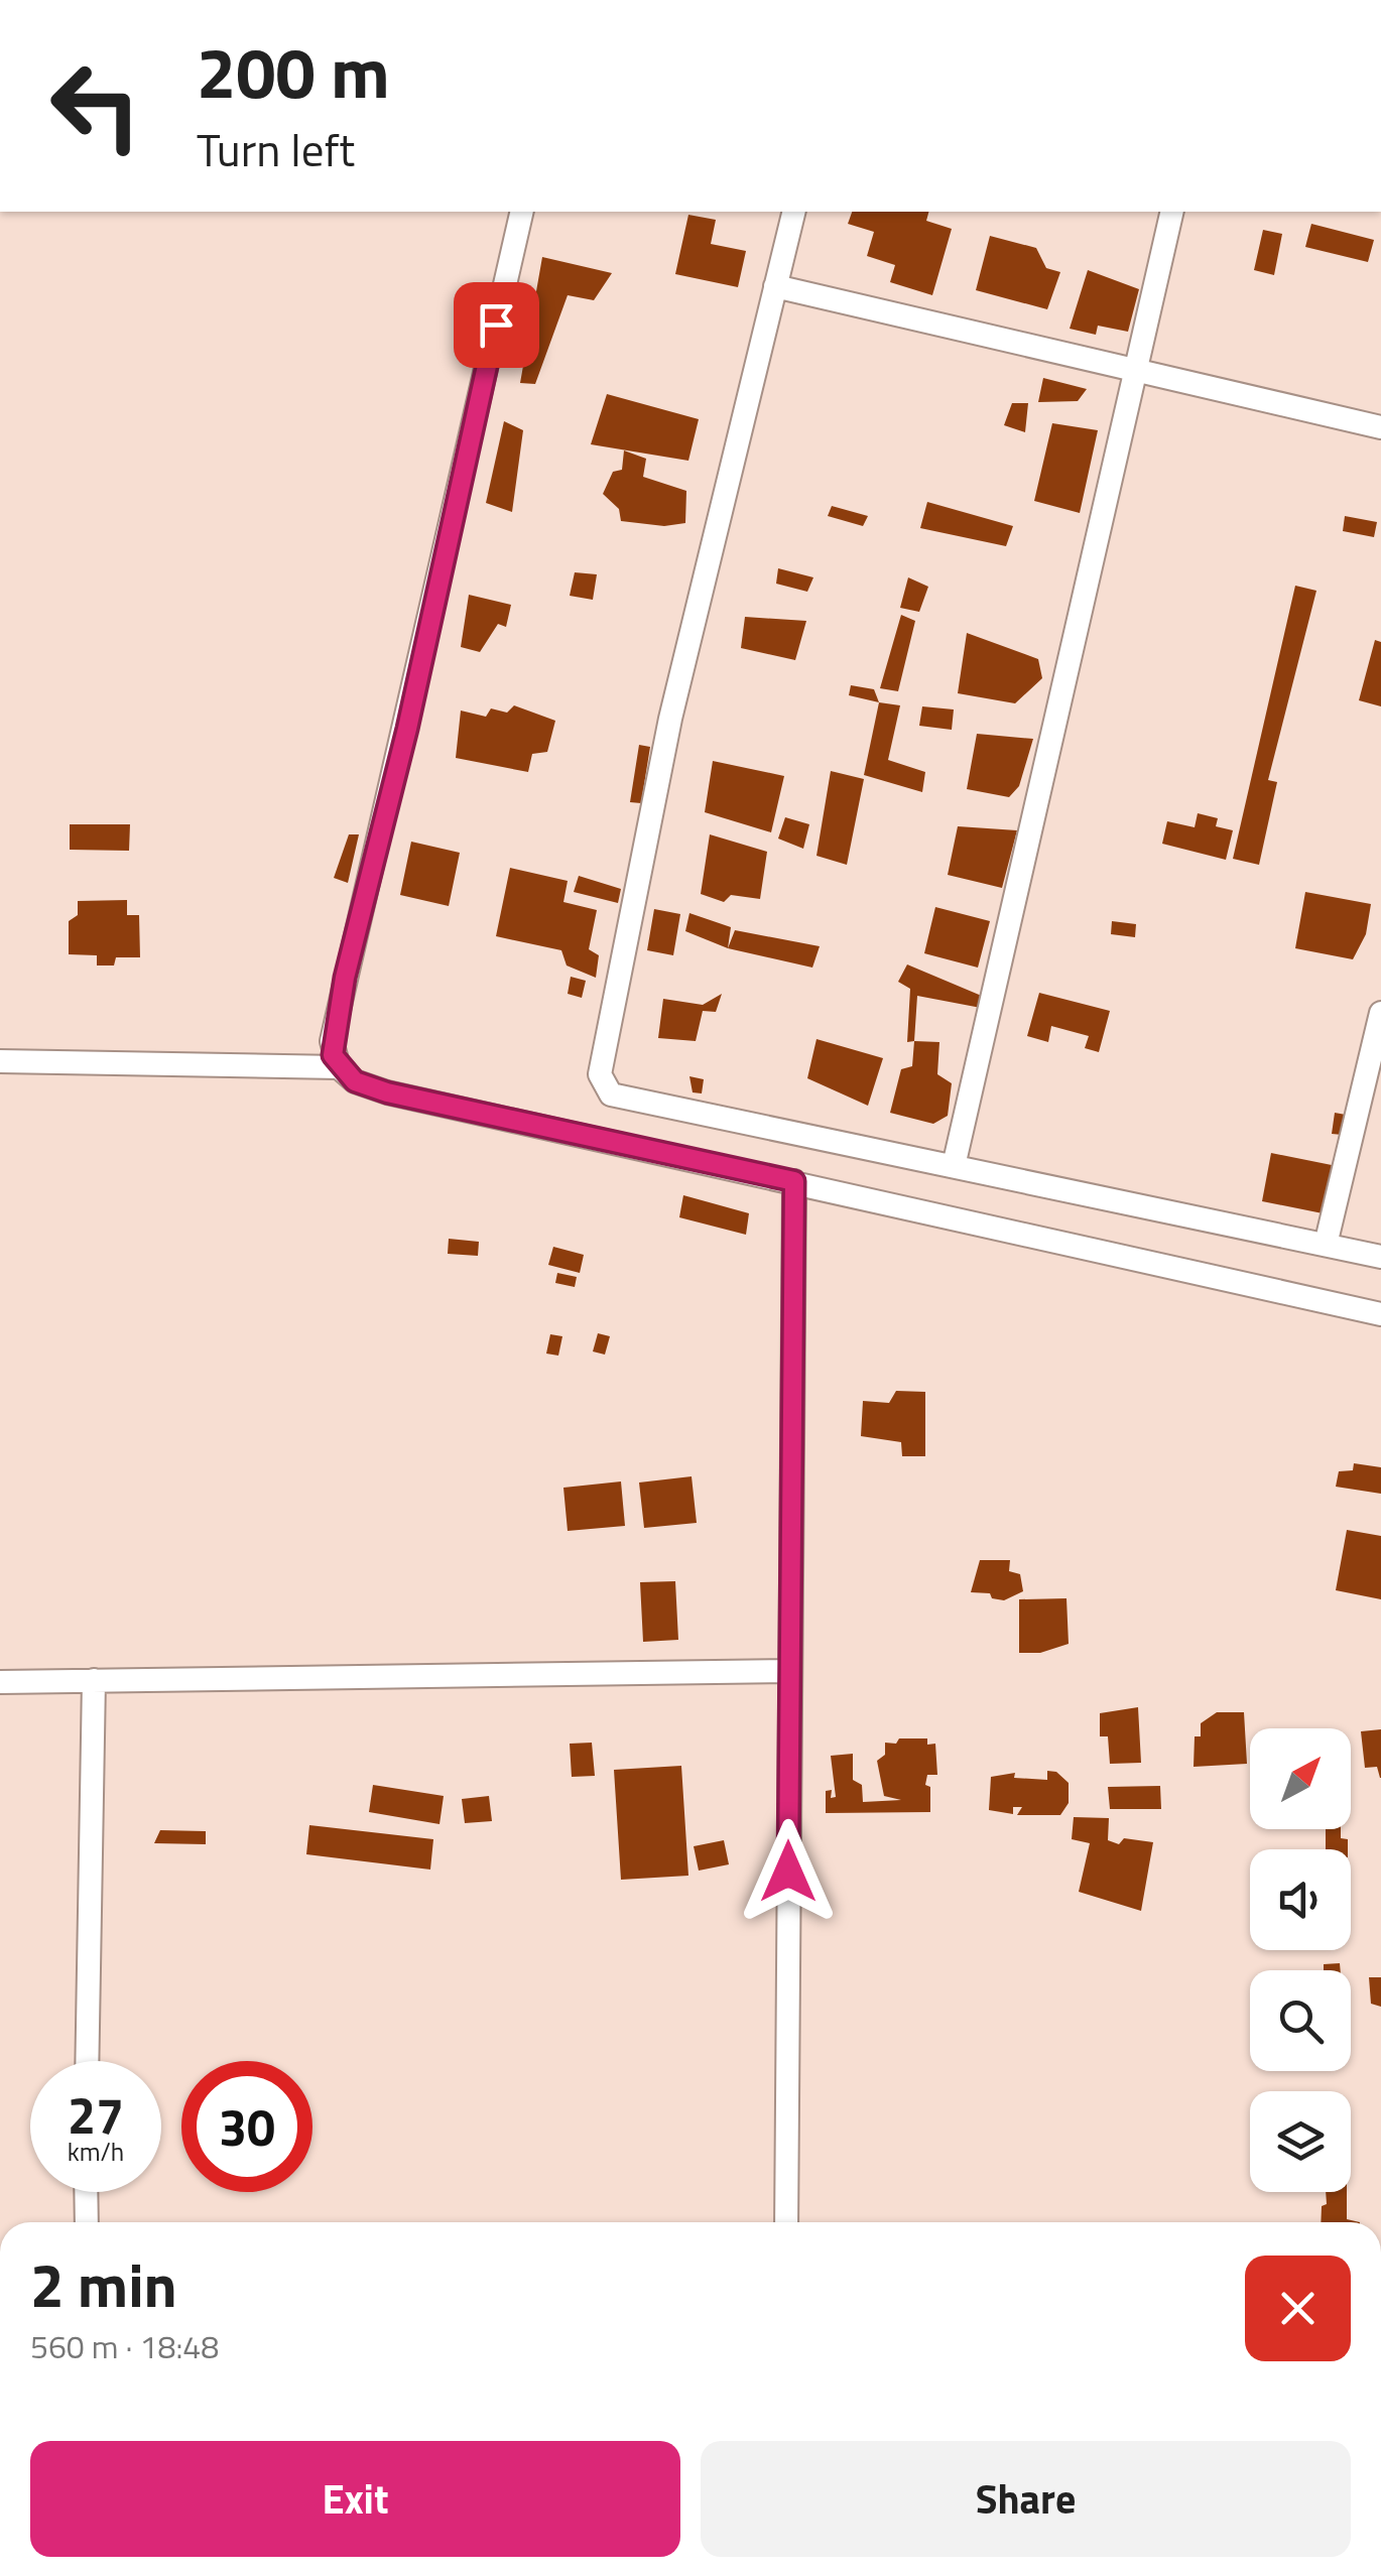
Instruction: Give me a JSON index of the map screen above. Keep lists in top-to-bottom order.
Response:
{
  "north": "top right",
  "page": {
    "turn": ["200 m", "Turn left"],
    "speed": "27 km/h",
    "limit": "30",
    "heading": ["2 min", "560 m · 18:48"],
    "buttons": ["Exit", "Share"]
  }
}
